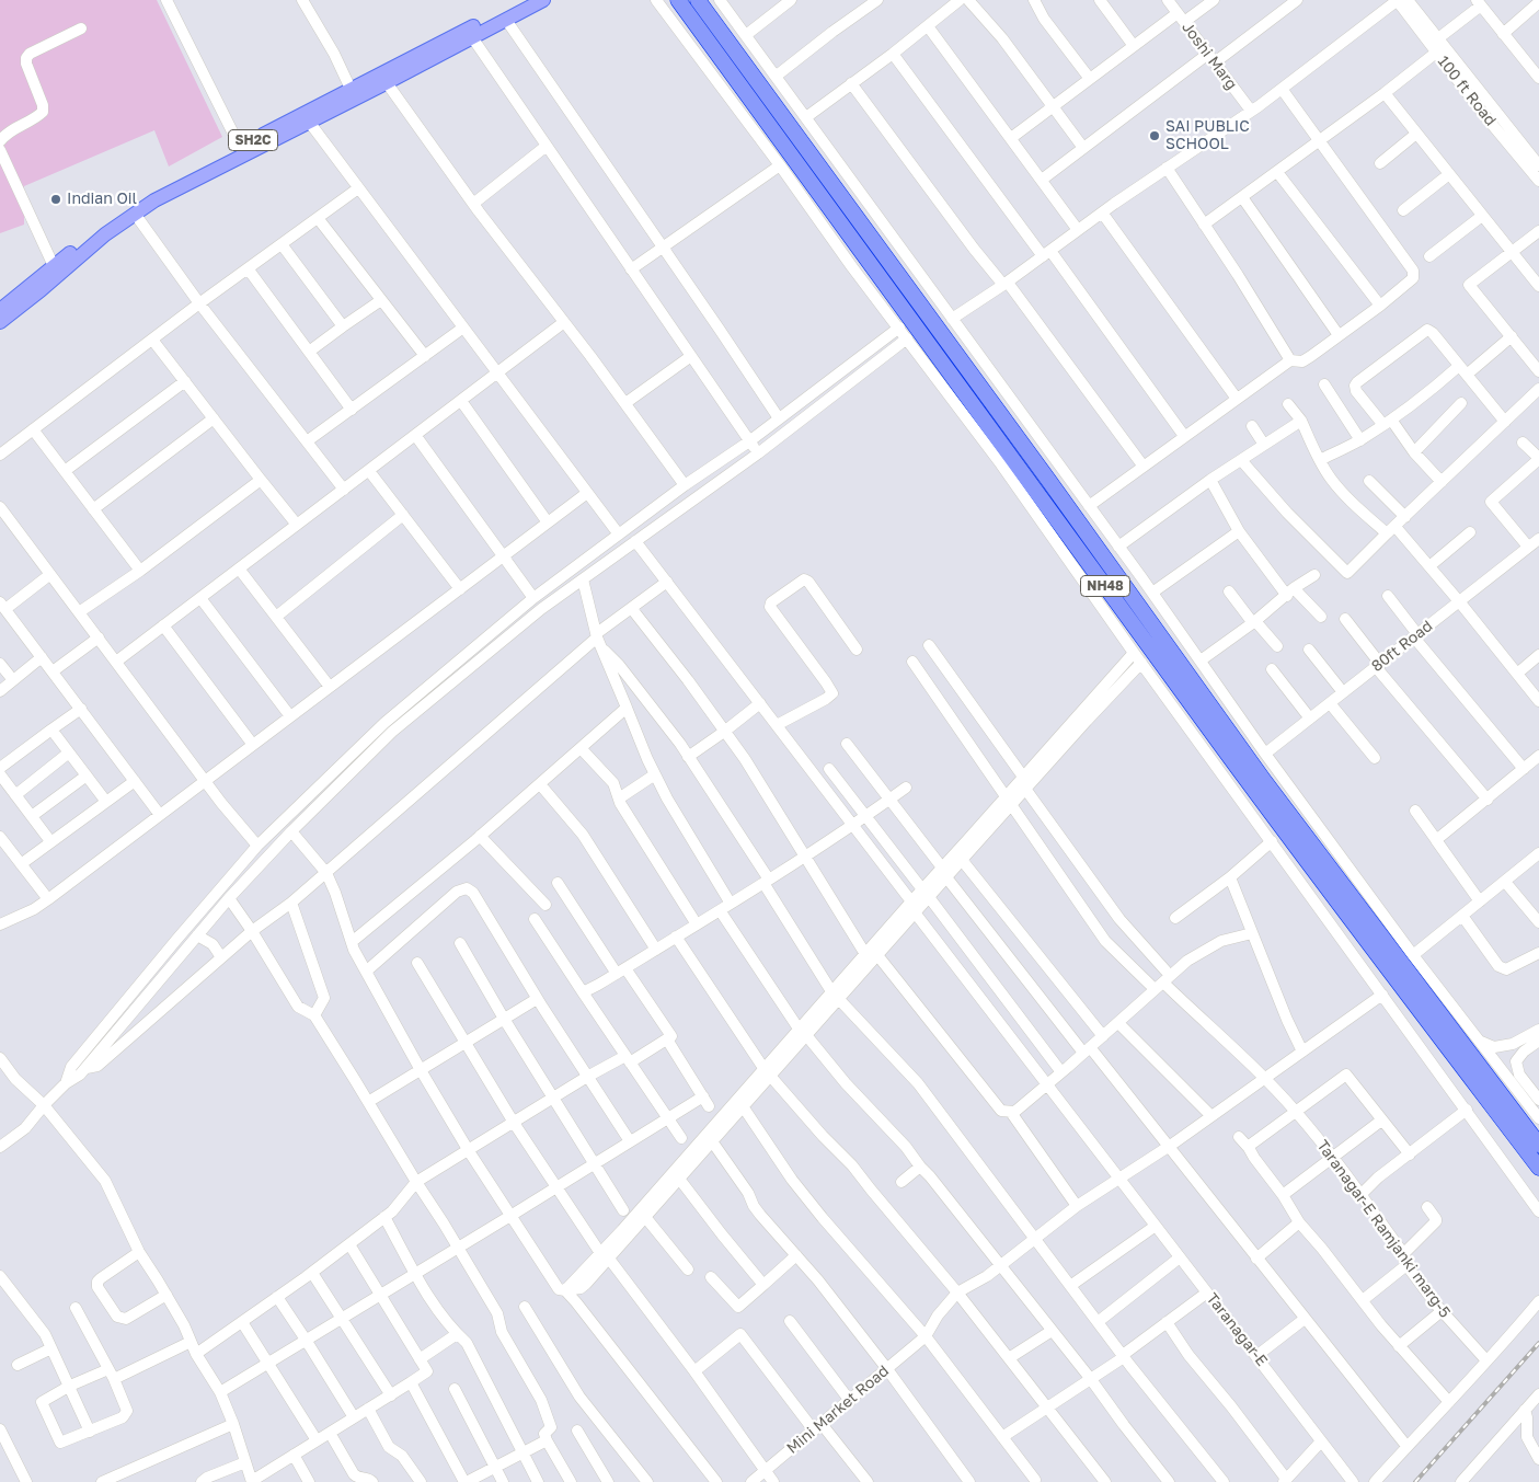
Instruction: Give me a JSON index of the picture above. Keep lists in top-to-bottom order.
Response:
{
  "streets": {
    "highway": ["NH48"],
    "main road": ["SH2C"],
    "street": [
      "Joshi Marg",
      "100 ft Road",
      "80ft Road",
      "Taranagar-E Ramjanki marg-5",
      "Taranagar-E",
      "Mini Market Road"
    ]
  },
  "places": ["SAI PUBLIC SCHOOL", "Indian Oil"]
}
